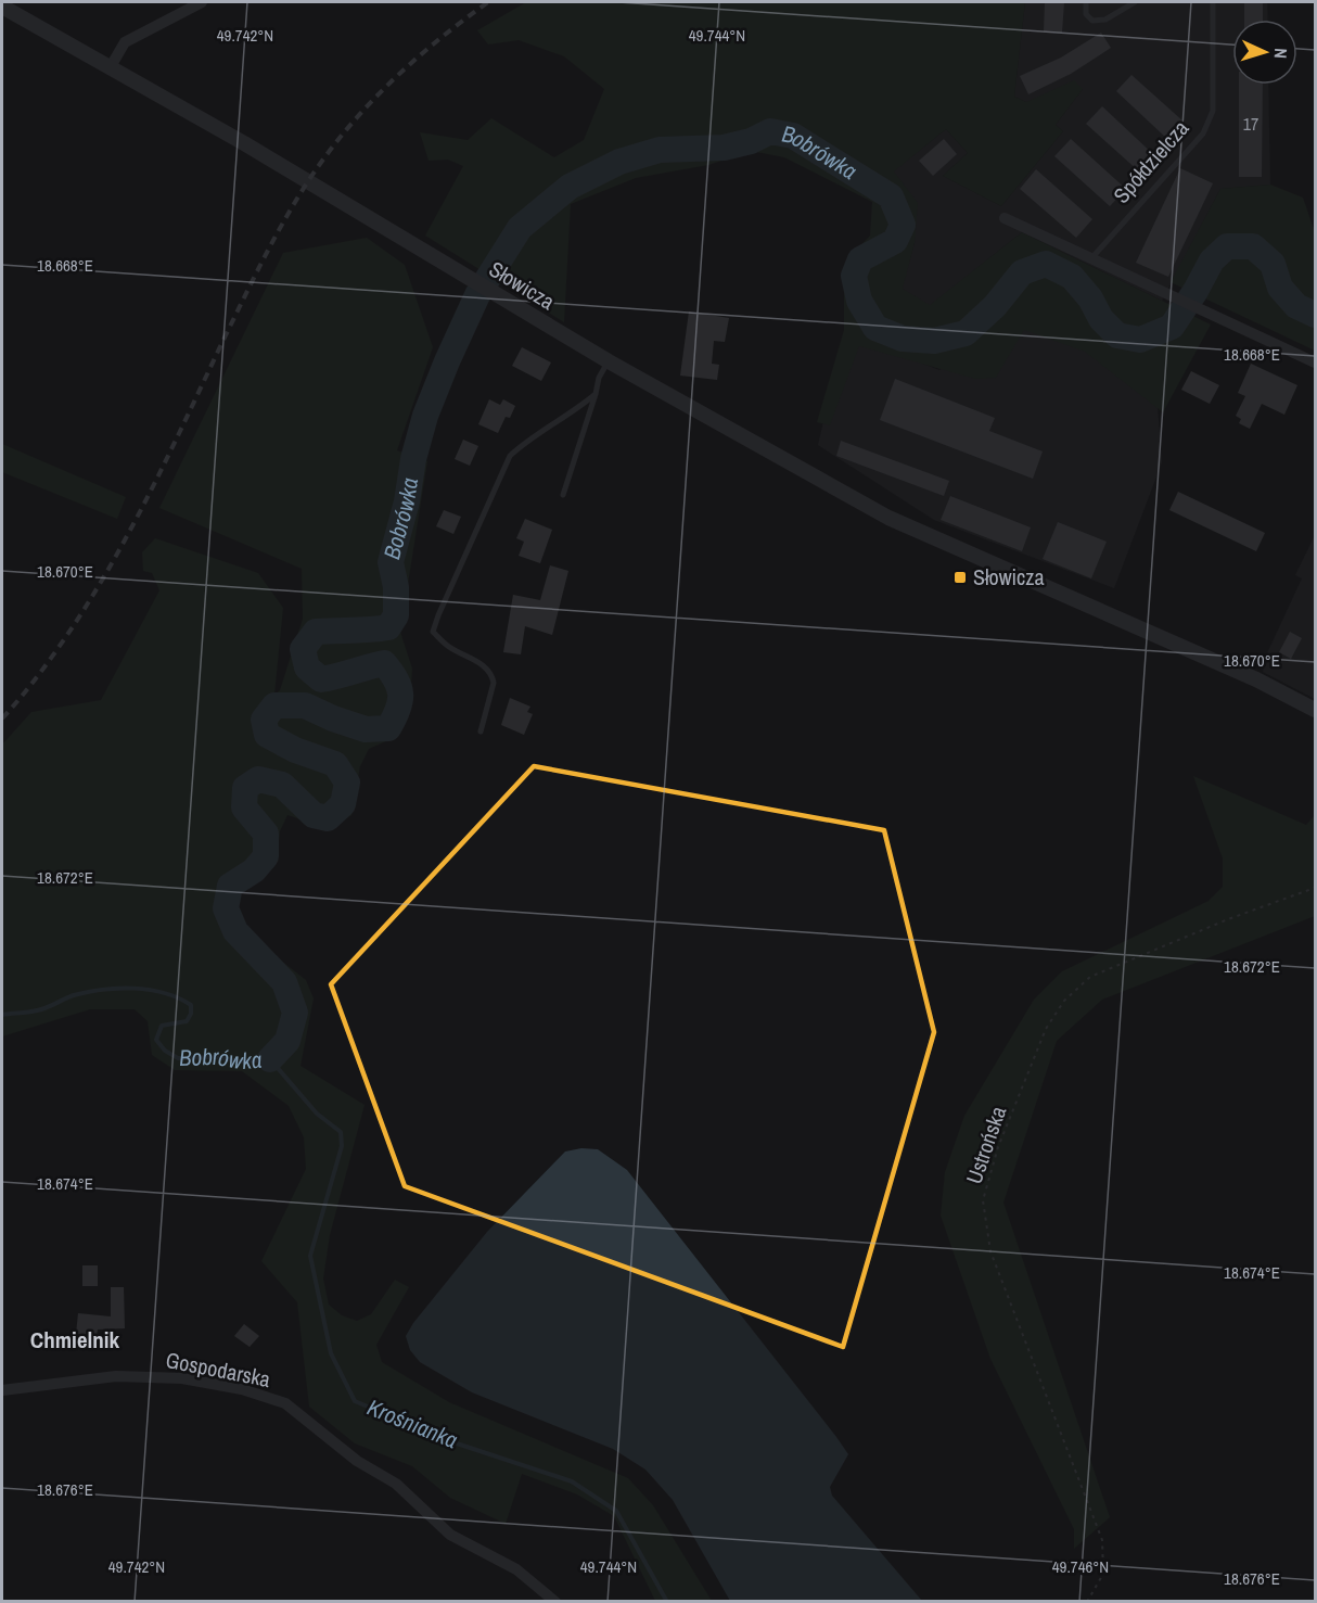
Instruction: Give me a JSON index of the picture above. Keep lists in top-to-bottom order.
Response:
{
  "streets": {
    "street": ["Słowicza", "Gospodarska"],
    "lane": ["Spółdzielcza"],
    "path": ["Ustrońska"]
  },
  "districts": ["Chmielnik"],
  "water": ["Bobrówka", "Krośnianka"],
  "places": {
    "transit": ["Słowicza"]
  },
  "house_numbers": ["17"],
  "north": "right",
  "coordinates": [
    "49.742°N",
    "49.744°N",
    "18.668°E",
    "18.670°E",
    "18.672°E",
    "18.674°E",
    "18.676°E",
    "49.746°N"
  ]
}
